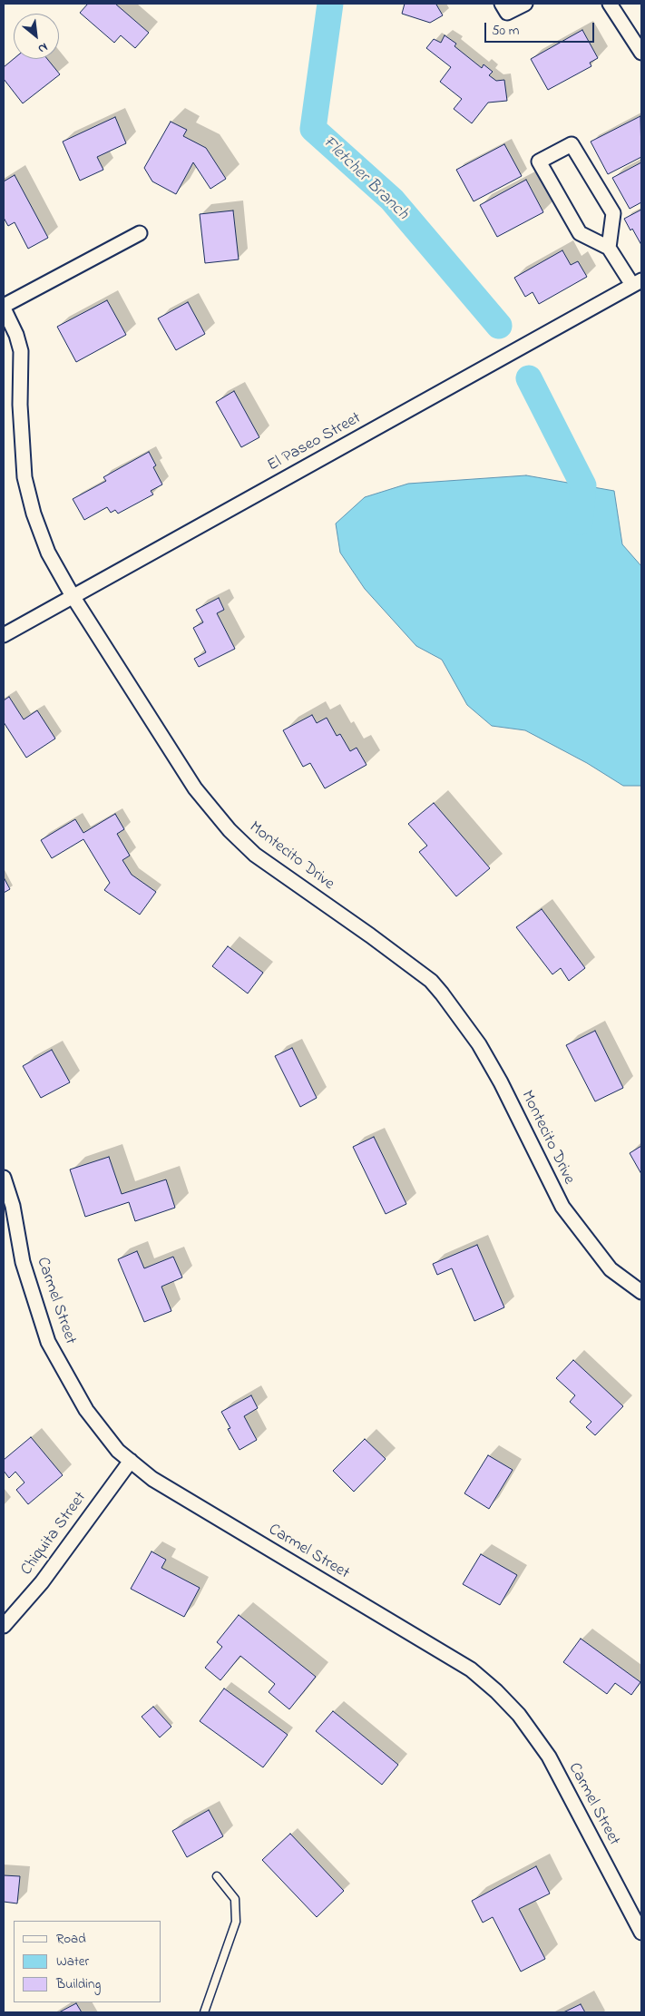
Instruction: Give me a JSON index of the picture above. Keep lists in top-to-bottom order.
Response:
{
  "streets": {
    "street": [
      "El Paseo Street",
      "Montecito Drive",
      "Carmel Street",
      "Chiquita Street"
    ]
  },
  "crossings": [
    ["El Paseo Street", "Montecito Drive"],
    ["Carmel Street", "Chiquita Street"]
  ],
  "water": ["Fletcher Branch"],
  "legend": ["Road", "Water", "Building"],
  "scale_bar": "50 m",
  "north": "bottom right"
}
